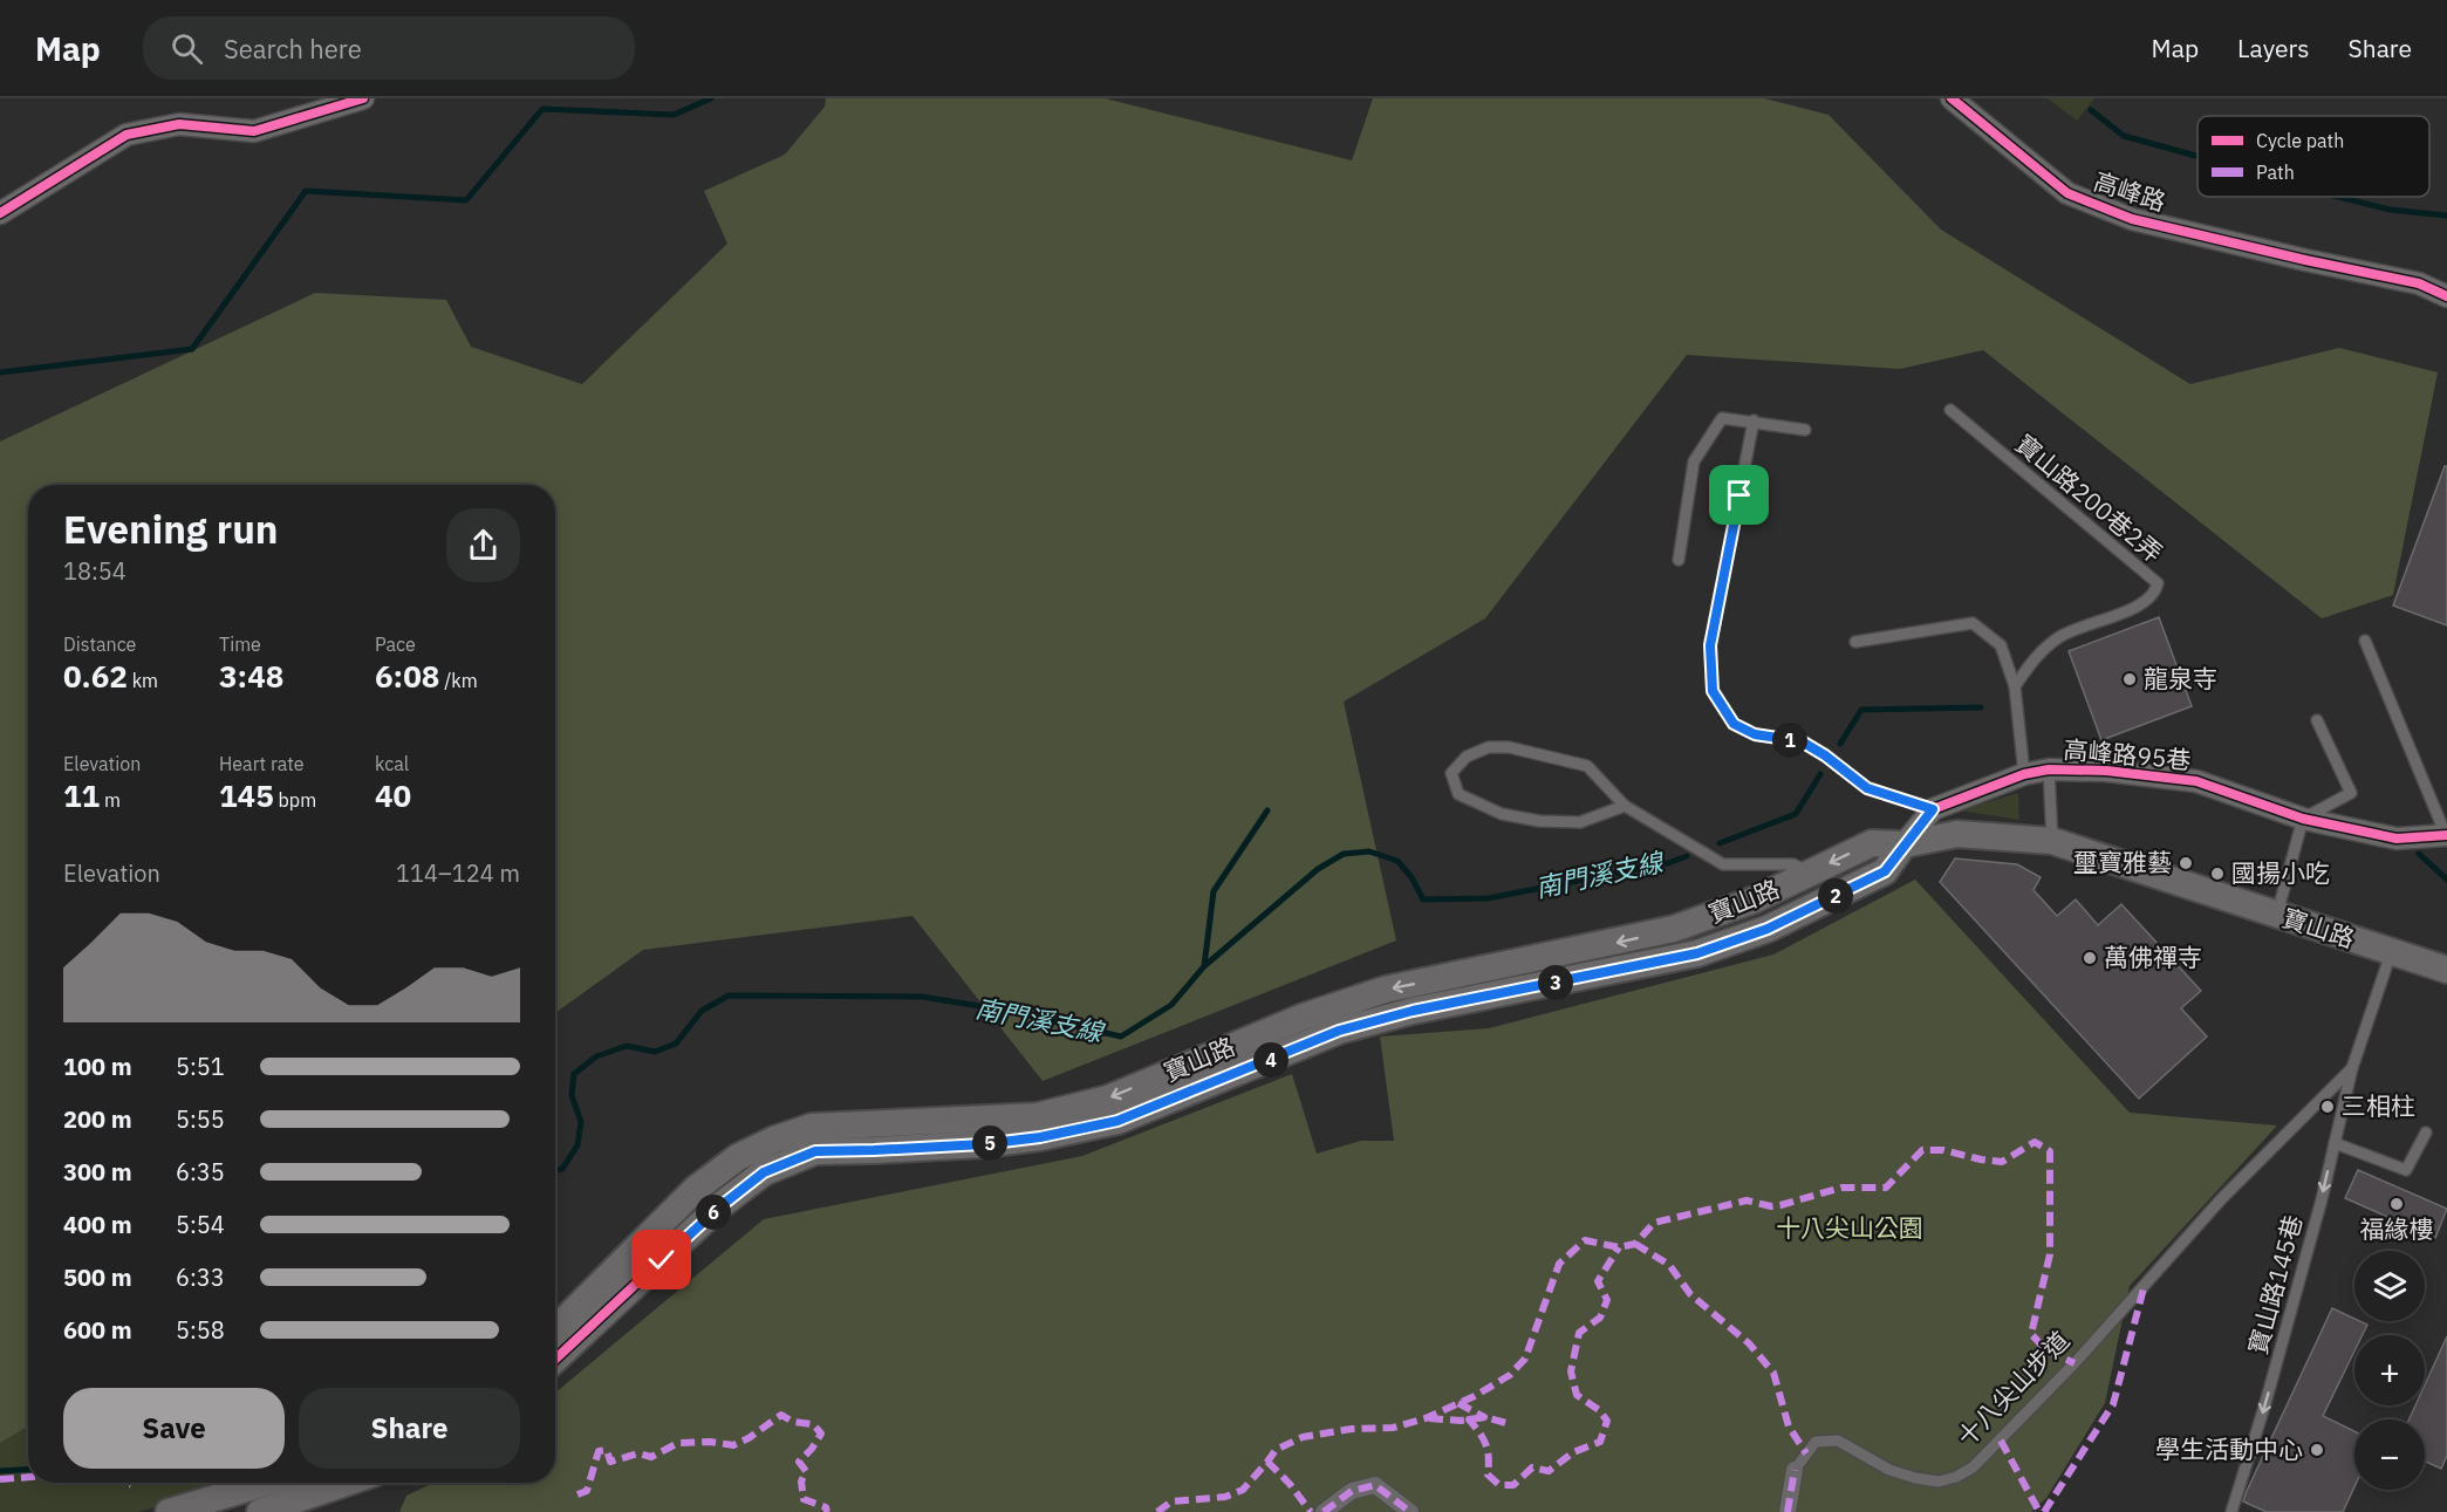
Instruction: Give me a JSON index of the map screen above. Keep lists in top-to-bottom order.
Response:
{
  "streets": {
    "street": [
      "高峰路",
      "高峰路95巷",
      "寶山路",
      "十八尖山步道"
    ],
    "lane": ["寶山路200巷2弄", "寶山路145巷"]
  },
  "crossings": [
    ["高峰路95巷", "寶山路"],
    ["寶山路", "寶山路145巷"],
    ["寶山路145巷", "十八尖山步道"]
  ],
  "one_way": ["寶山路145巷"],
  "water": ["南門溪支線"],
  "parks": ["十八尖山公園"],
  "places": [
    "龍泉寺",
    "璽寶雅藝",
    "國揚小吃",
    "萬佛禪寺",
    "三相柱",
    "福緣樓",
    "學生活動中心"
  ],
  "legend": ["Cycle path", "Path"],
  "page": {
    "header": "Map",
    "search": "Search here",
    "nav": ["Map", "Layers", "Share"],
    "heading": ["Evening run", "18:54"],
    "stats": [
      ["Distance", "0.62 km"],
      ["Time", "3:48"],
      ["Pace", "6:08 /km"],
      ["Elevation", "11 m"],
      ["Heart rate", "145 bpm"],
      ["kcal", "40"]
    ],
    "pins": [
      "1",
      "2",
      "3",
      "4",
      "5",
      "6"
    ],
    "chart": ["Elevation", "114–124 m"],
    "list": [
      {
        "name": "100 m",
        "note": "5:51"
      },
      {
        "name": "200 m",
        "note": "5:55"
      },
      {
        "name": "300 m",
        "note": "6:35"
      },
      {
        "name": "400 m",
        "note": "5:54"
      },
      {
        "name": "500 m",
        "note": "6:33"
      },
      {
        "name": "600 m",
        "note": "5:58"
      }
    ],
    "map_buttons": ["+", "−"],
    "buttons": ["Save", "Share"]
  }
}
